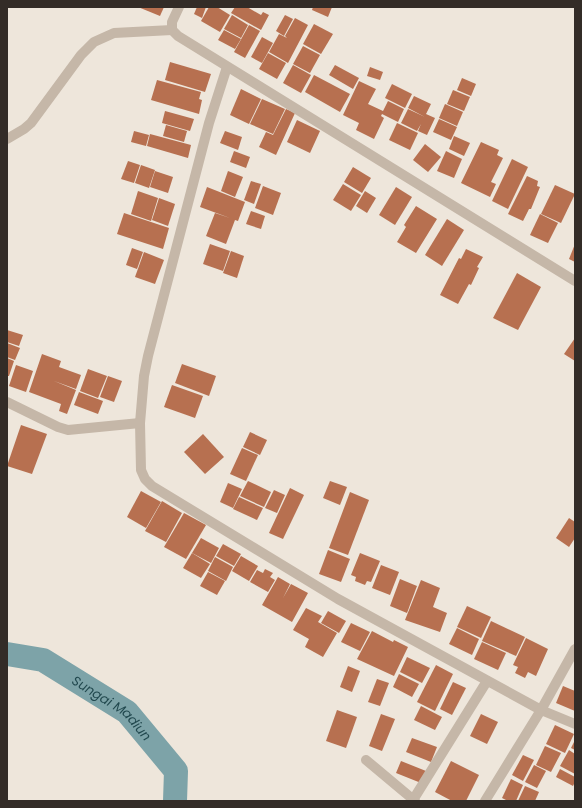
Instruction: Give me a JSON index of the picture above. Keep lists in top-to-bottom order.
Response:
{
  "water": ["Sungai Madiun"]
}
